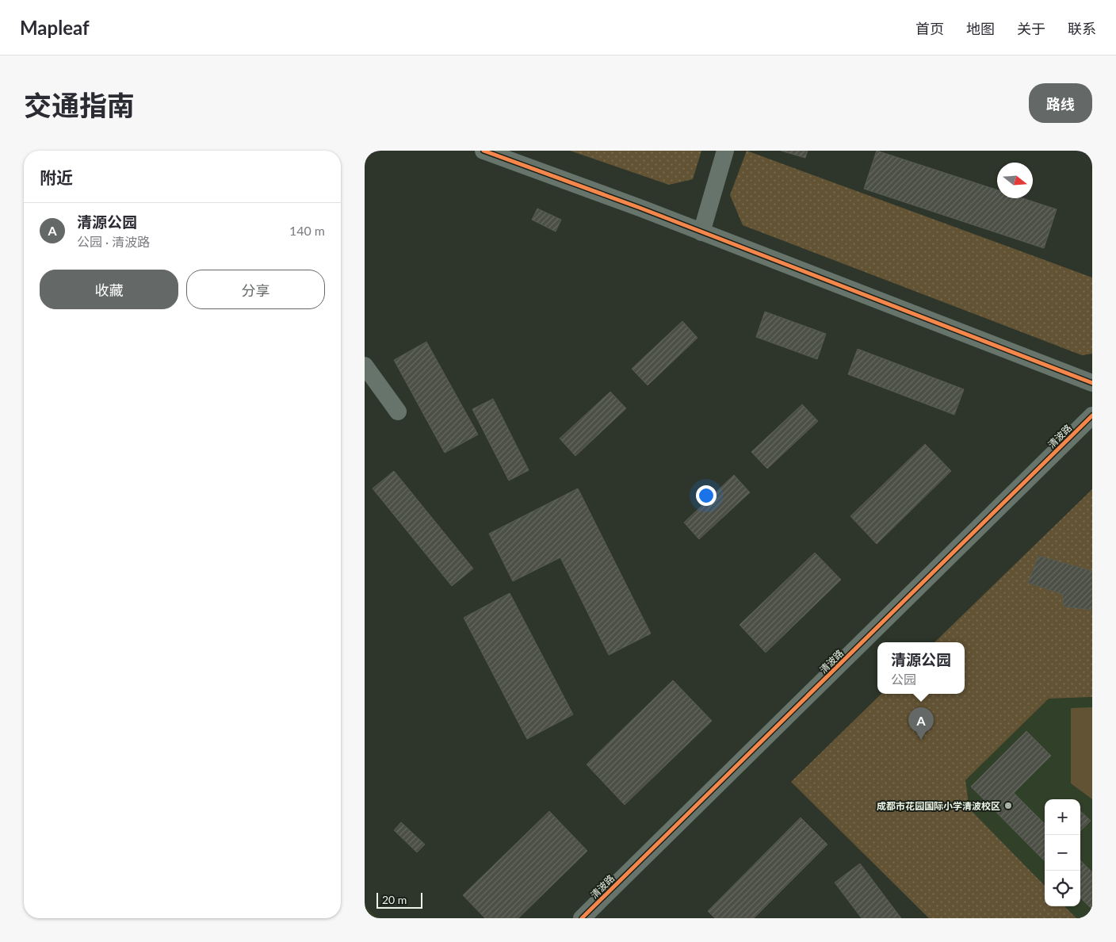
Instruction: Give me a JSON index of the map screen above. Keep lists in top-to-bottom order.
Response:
{
  "streets": {
    "street": ["清波路"]
  },
  "places": ["成都市花园国际小学清波校区"],
  "scale_bar": "20 m",
  "north": "right",
  "page": {
    "header": "Mapleaf",
    "nav": [
      "首页",
      "地图",
      "关于",
      "联系"
    ],
    "title": "交通指南",
    "buttons": [
      "路线",
      ["收藏", "分享"]
    ],
    "heading": "附近",
    "list": [
      {
        "mark": "A",
        "name": "清源公园",
        "note": "公园 · 清波路",
        "value": "140 m"
      }
    ],
    "popup": ["清源公园", "公园"],
    "pins": "A",
    "map_buttons": ["+", "−"],
    "scale": "20 m"
  }
}
